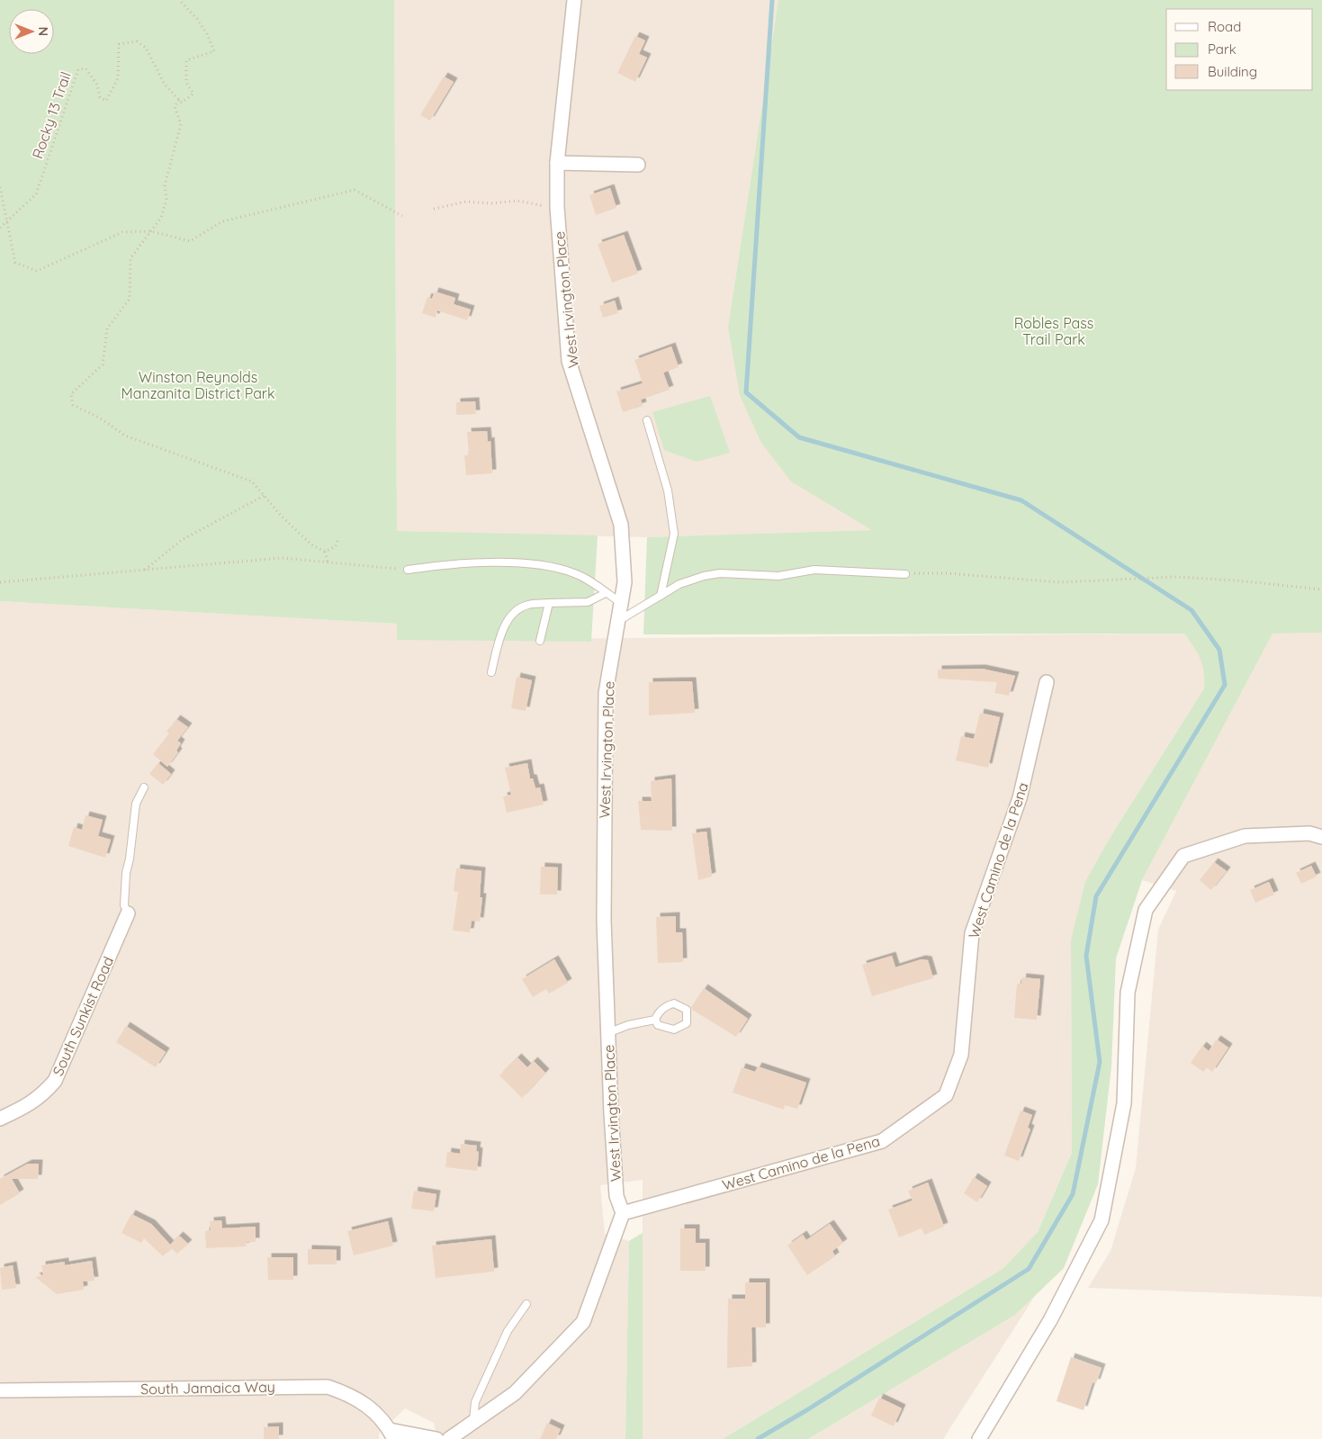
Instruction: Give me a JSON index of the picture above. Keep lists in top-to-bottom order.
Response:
{
  "streets": {
    "street": [
      "West Irvington Place",
      "West Camino de la Pena",
      "South Sunkist Road",
      "South Jamaica Way"
    ],
    "path": ["Rocky 13 Trail"]
  },
  "crossings": [
    ["West Irvington Place", "West Camino de la Pena"]
  ],
  "parks": ["Robles Pass Trail Park", "Winston Reynolds Manzanita District Park"],
  "legend": ["Road", "Park", "Building"],
  "north": "right"
}
